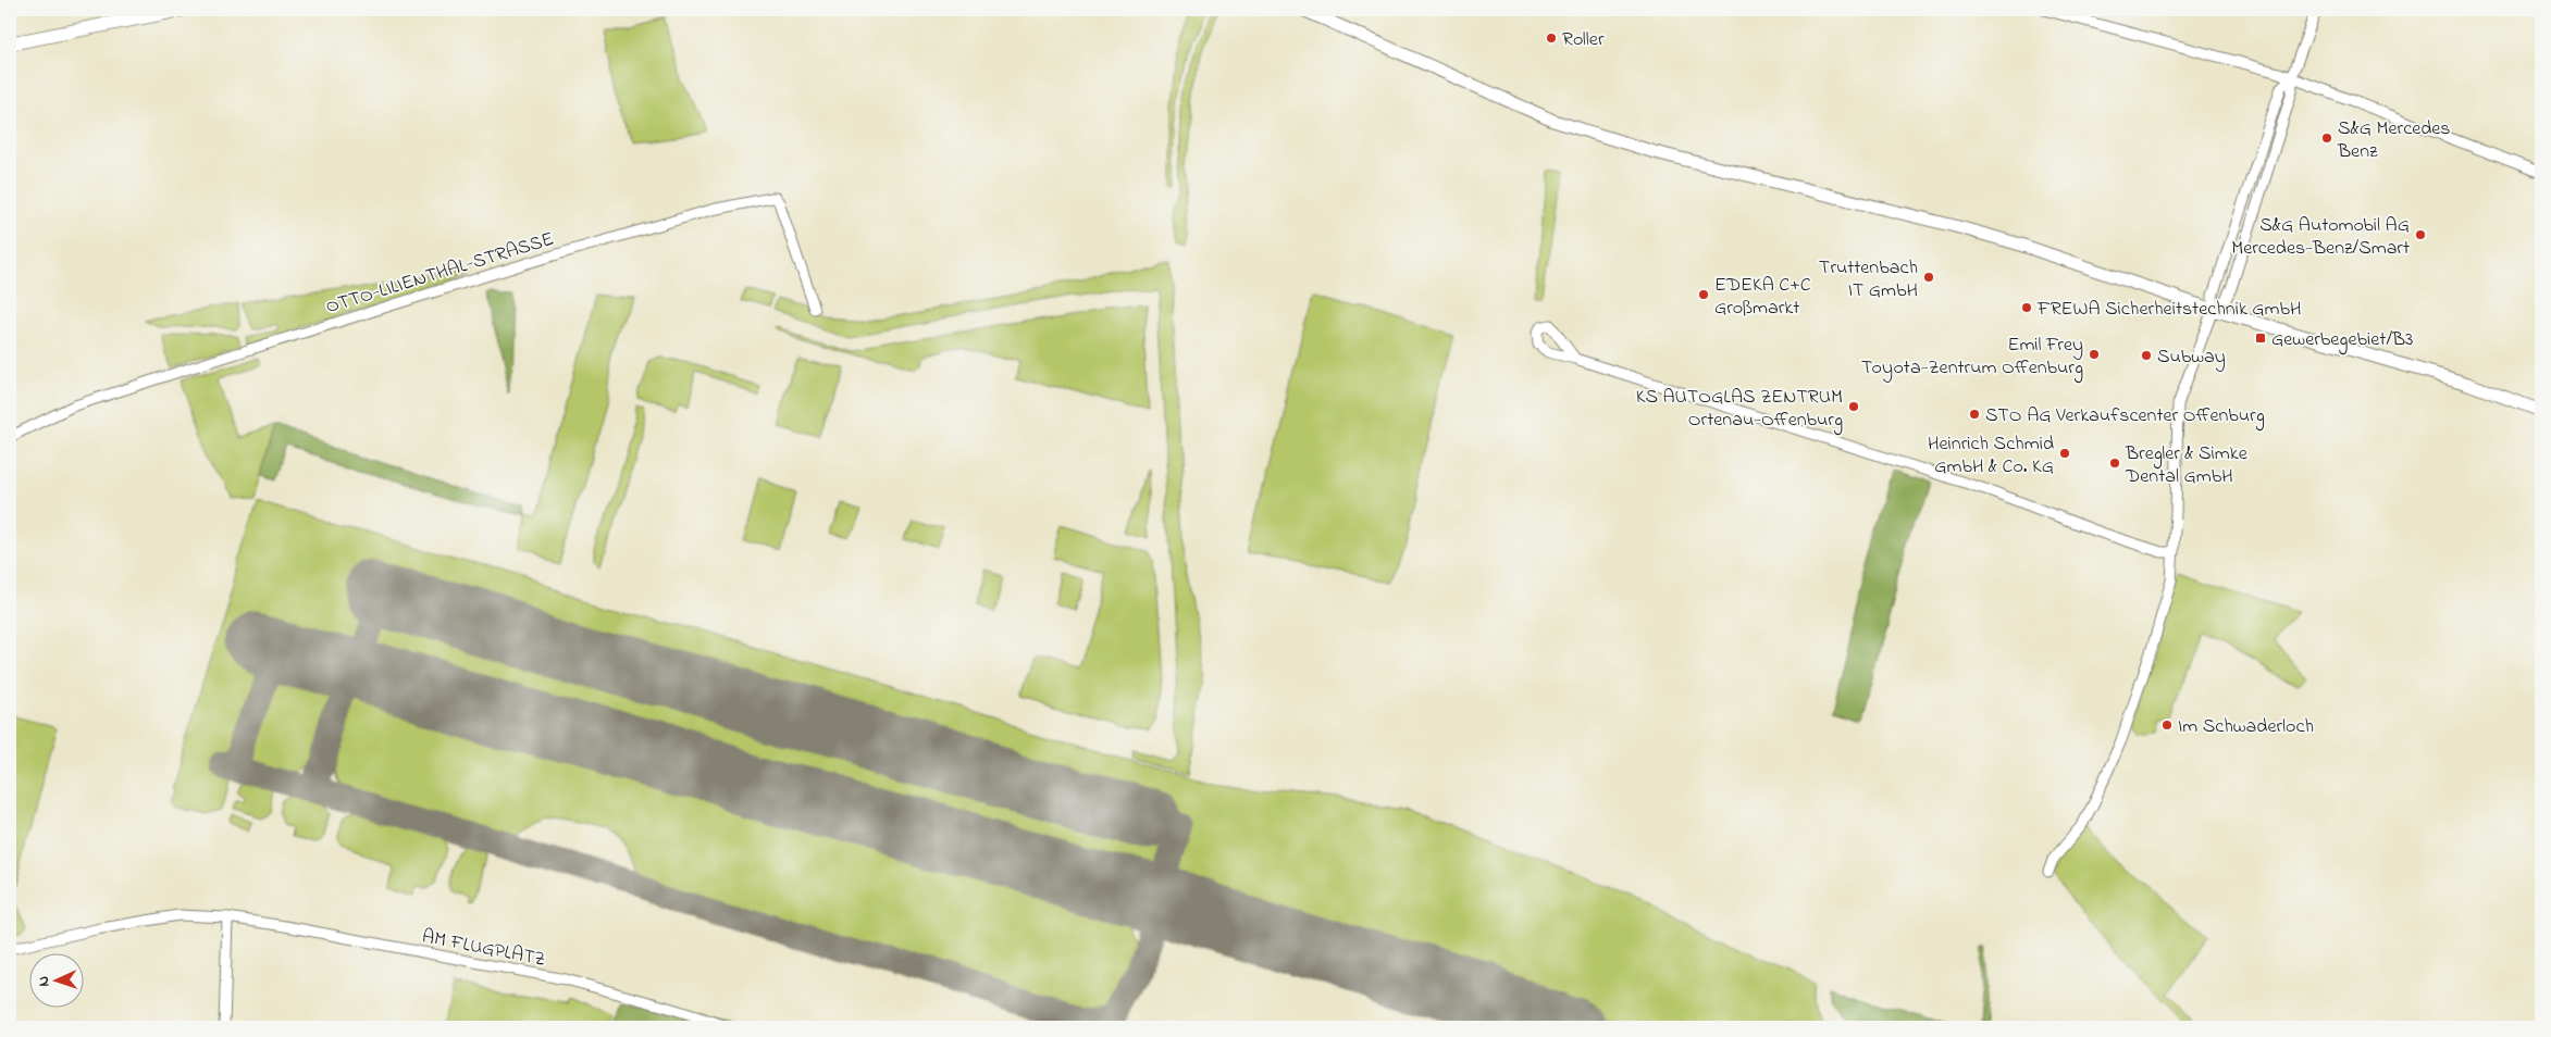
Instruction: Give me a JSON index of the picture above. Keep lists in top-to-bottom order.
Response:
{
  "streets": {
    "street": ["OTTO-LILIENTHAL-STRASSE", "AM FLUGPLATZ"]
  },
  "places": {
    "other": [
      "Roller",
      "S&G Mercedes Benz",
      "S&G Automobil AG Mercedes-Benz/Smart",
      "Truttenbach IT GmbH",
      "EDEKA C+C Großmarkt",
      "FREWA Sicherheitstechnik GmbH",
      "Emil Frey Toyota-Zentrum Offenburg",
      "Subway",
      "KS AUTOGLAS ZENTRUM Ortenau-Offenburg",
      "STO AG Verkaufscenter Offenburg",
      "Heinrich Schmid GmbH & Co. KG",
      "Bregler & Simke Dental GmbH",
      "Im Schwaderloch"
    ],
    "transit": ["Gewerbegebiet/B3"]
  },
  "north": "left"
}
